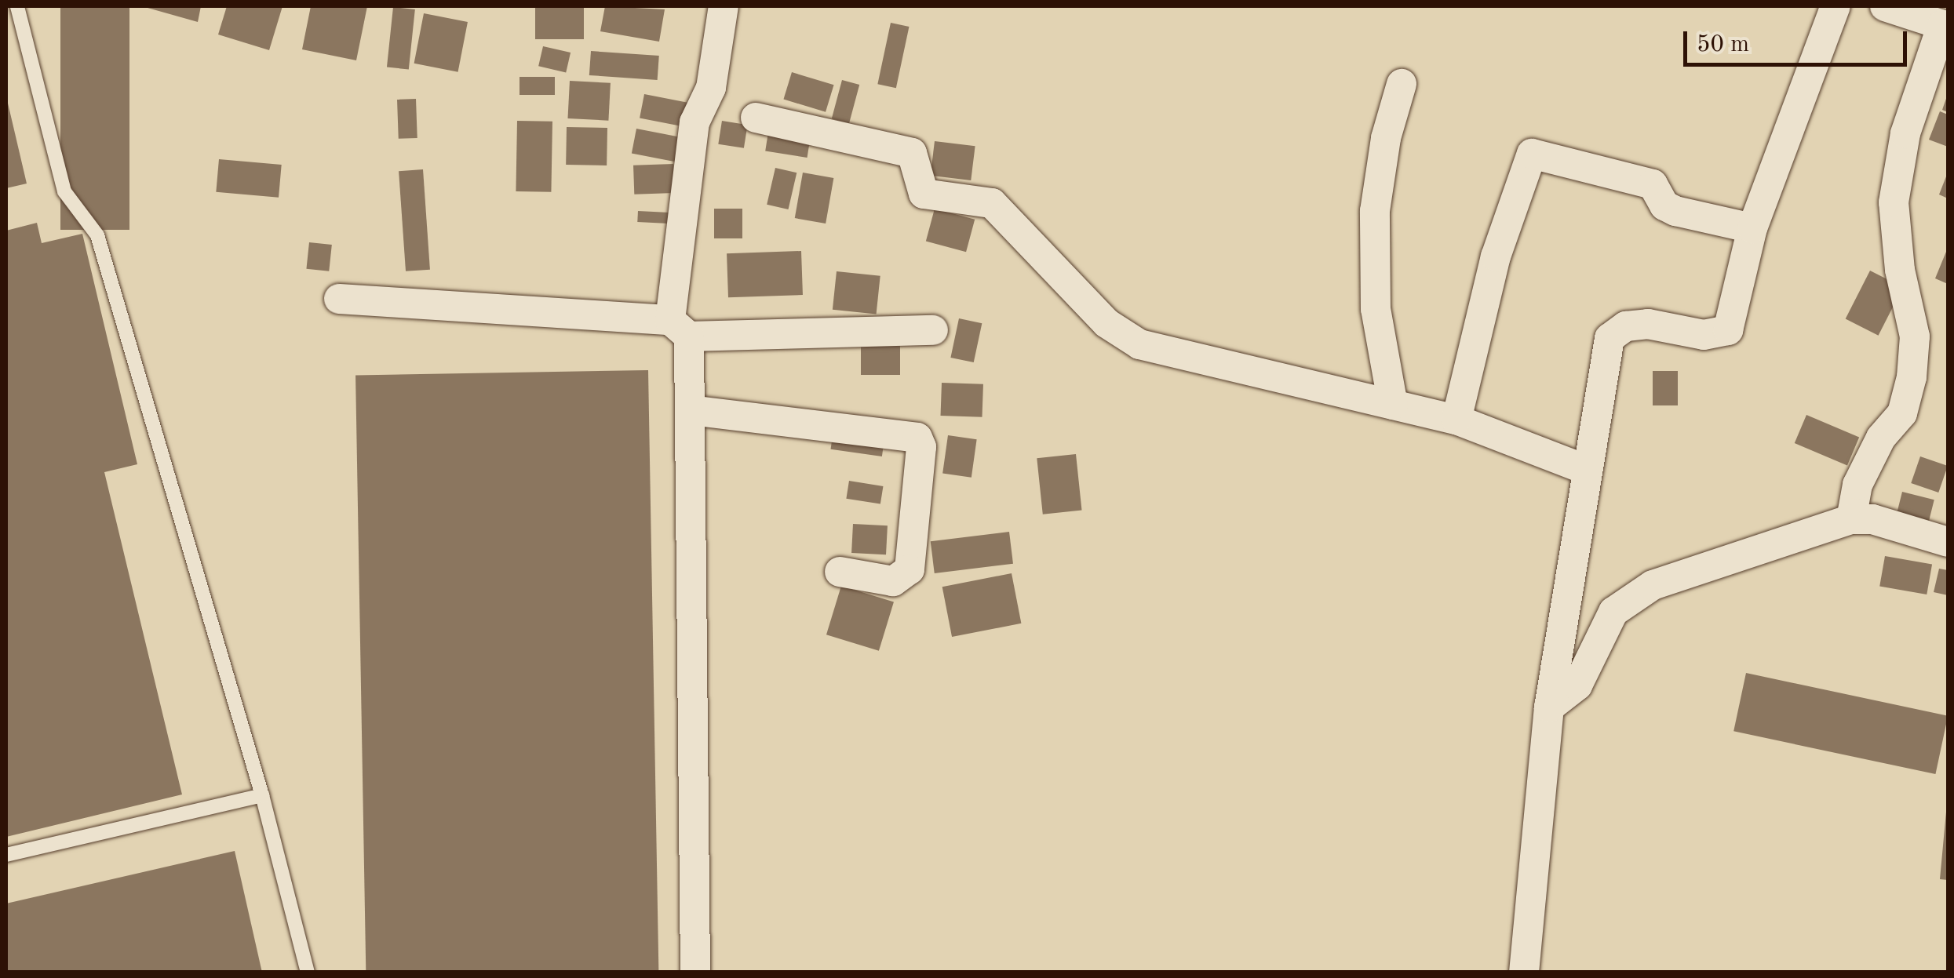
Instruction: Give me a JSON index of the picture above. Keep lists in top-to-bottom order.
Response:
{
  "scale_bar": "50 m"
}
